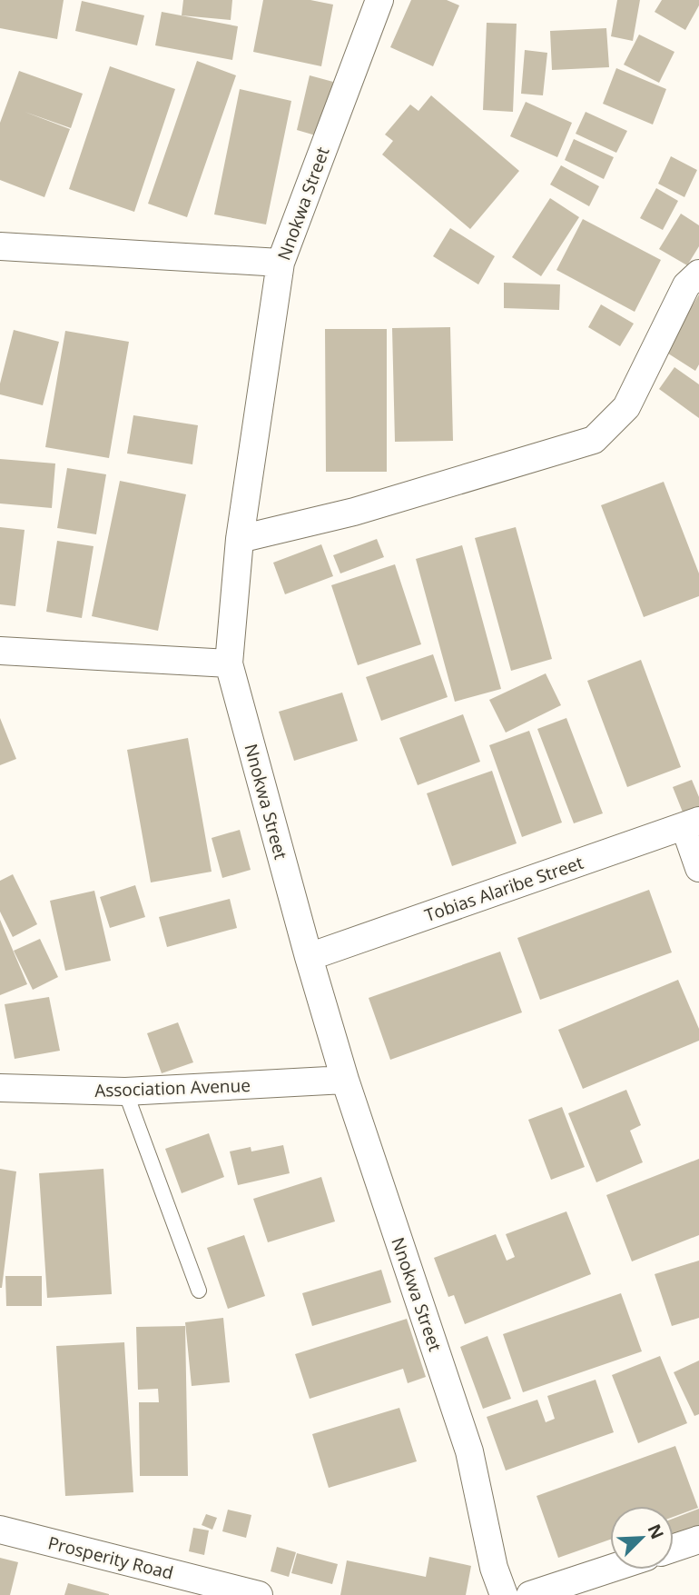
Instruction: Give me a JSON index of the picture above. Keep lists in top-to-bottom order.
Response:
{
  "streets": {
    "street": [
      "Nnokwa Street",
      "Tobias Alaribe Street",
      "Association Avenue",
      "Prosperity Road"
    ]
  },
  "crossings": [
    ["Nnokwa Street", "Tobias Alaribe Street"],
    ["Nnokwa Street", "Association Avenue"]
  ],
  "north": "top right"
}
